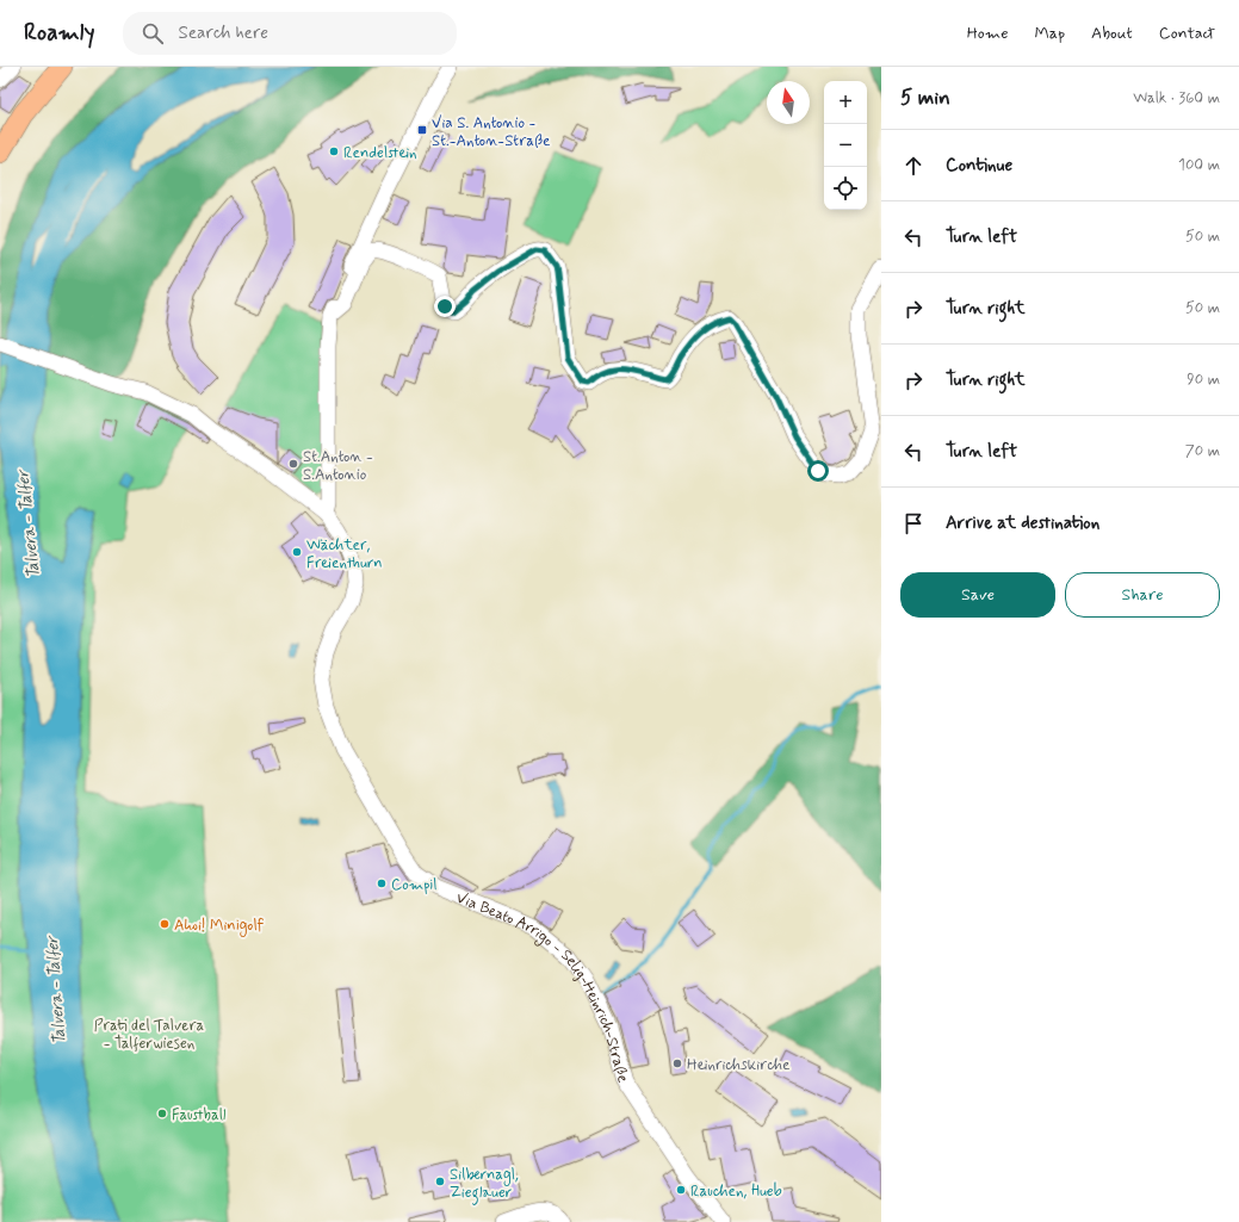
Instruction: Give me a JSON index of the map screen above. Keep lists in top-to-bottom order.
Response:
{
  "streets": {
    "street": ["Via Beato Arrigo - Selig-Heinrich-Straße"]
  },
  "water": ["Talvera - Talfer"],
  "parks": ["Prati del Talvera - Talferwiesen"],
  "places": {
    "transit": ["Via S. Antonio - St.-Anton-Straße"],
    "other": [
      "Rendelstein",
      "St.Anton - S.Antonio",
      "Wächter, Freienthurn",
      "Compil",
      "Ahoi! Minigolf",
      "Heinrichskirche",
      "Faustball",
      "Silbernagl, Zieglauer",
      "Rauchen, Hueb"
    ]
  },
  "north": "top",
  "page": {
    "header": "Roamly",
    "search": "Search here",
    "nav": [
      "Home",
      "Map",
      "About",
      "Contact"
    ],
    "heading": ["5 min", "Walk · 360 m"],
    "map_buttons": ["+", "−"],
    "list": [
      ["Continue", "100 m"],
      ["Turn left", "50 m"],
      ["Turn right", "50 m"],
      ["Turn right", "90 m"],
      ["Turn left", "70 m"],
      "Arrive at destination"
    ],
    "buttons": ["Save", "Share"]
  }
}
